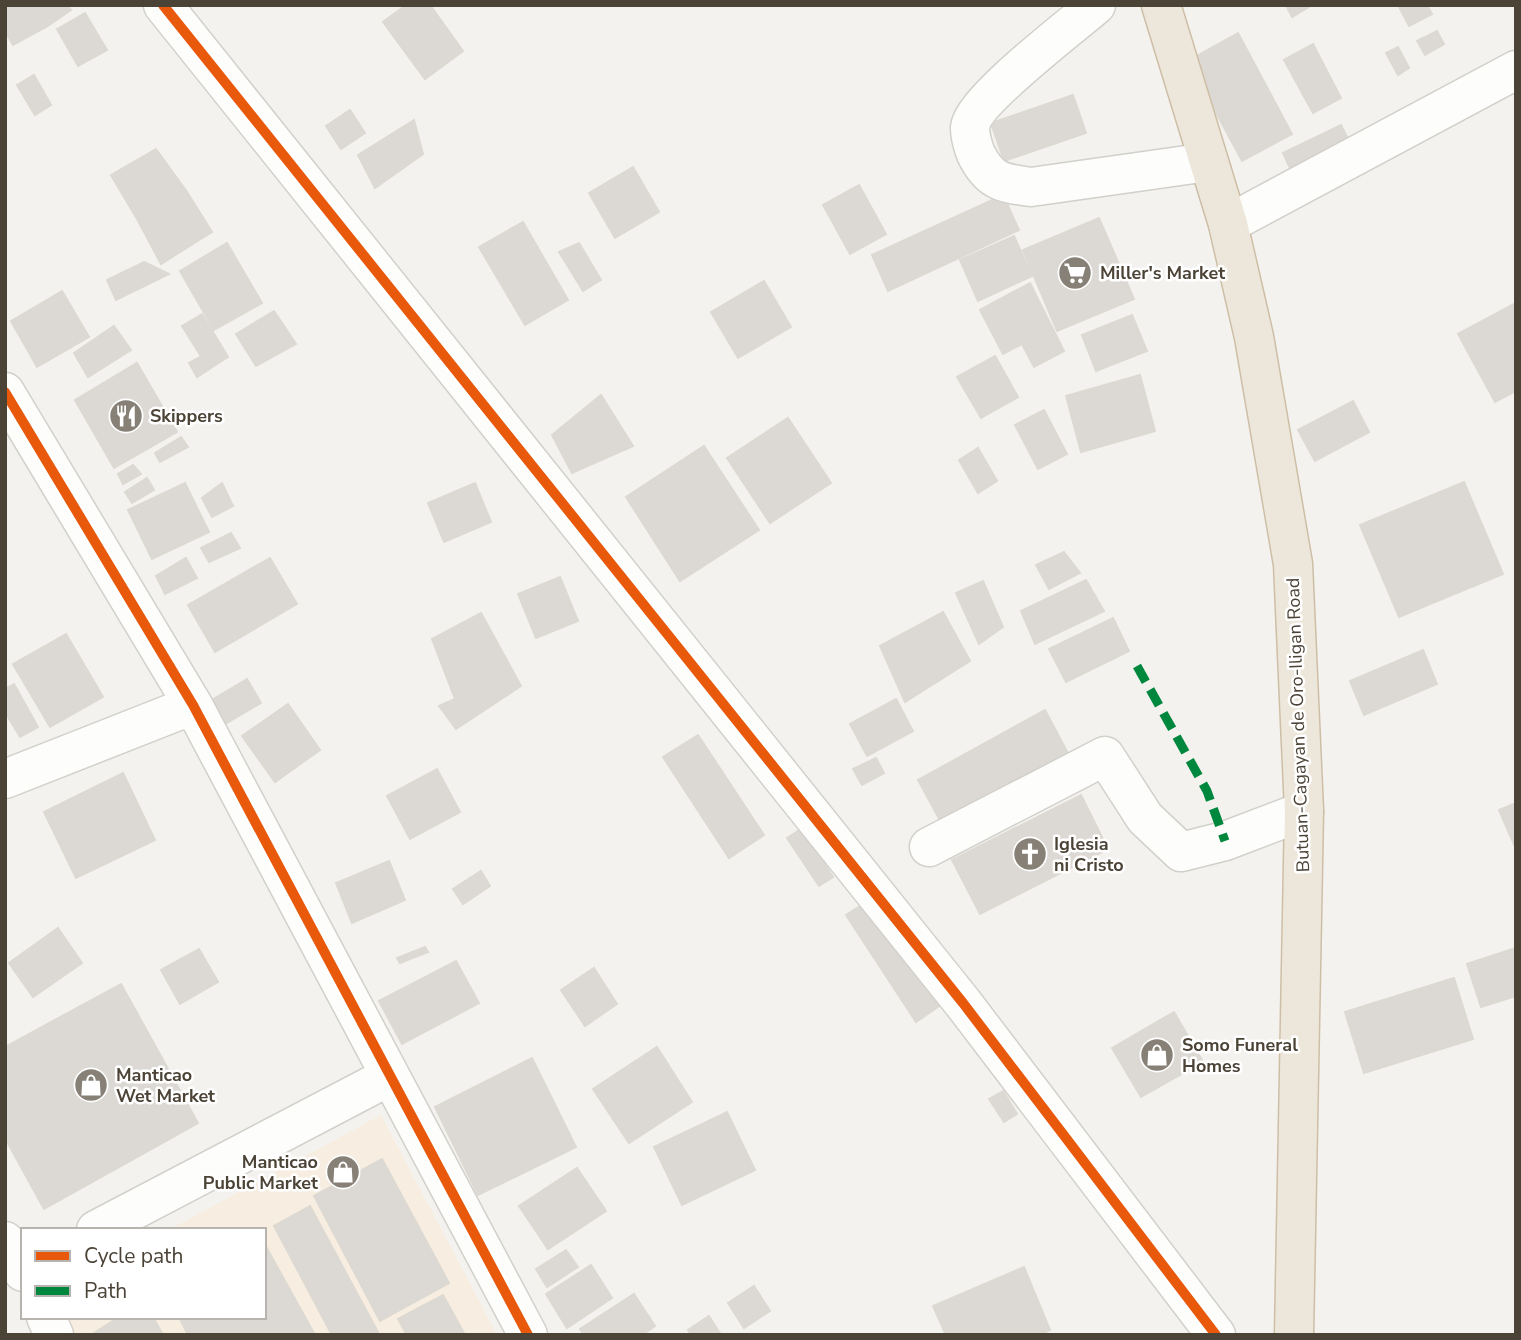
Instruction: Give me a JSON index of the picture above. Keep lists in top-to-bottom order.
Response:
{
  "streets": {
    "highway": ["Butuan-Cagayan de Oro-Iligan Road"]
  },
  "places": {
    "supermarket": ["Miller's Market"],
    "restaurant": ["Skippers"],
    "church": ["Iglesia ni Cristo"],
    "shop": ["Somo Funeral Homes", "Manticao Wet Market", "Manticao Public Market"]
  },
  "legend": ["Cycle path", "Path"]
}
